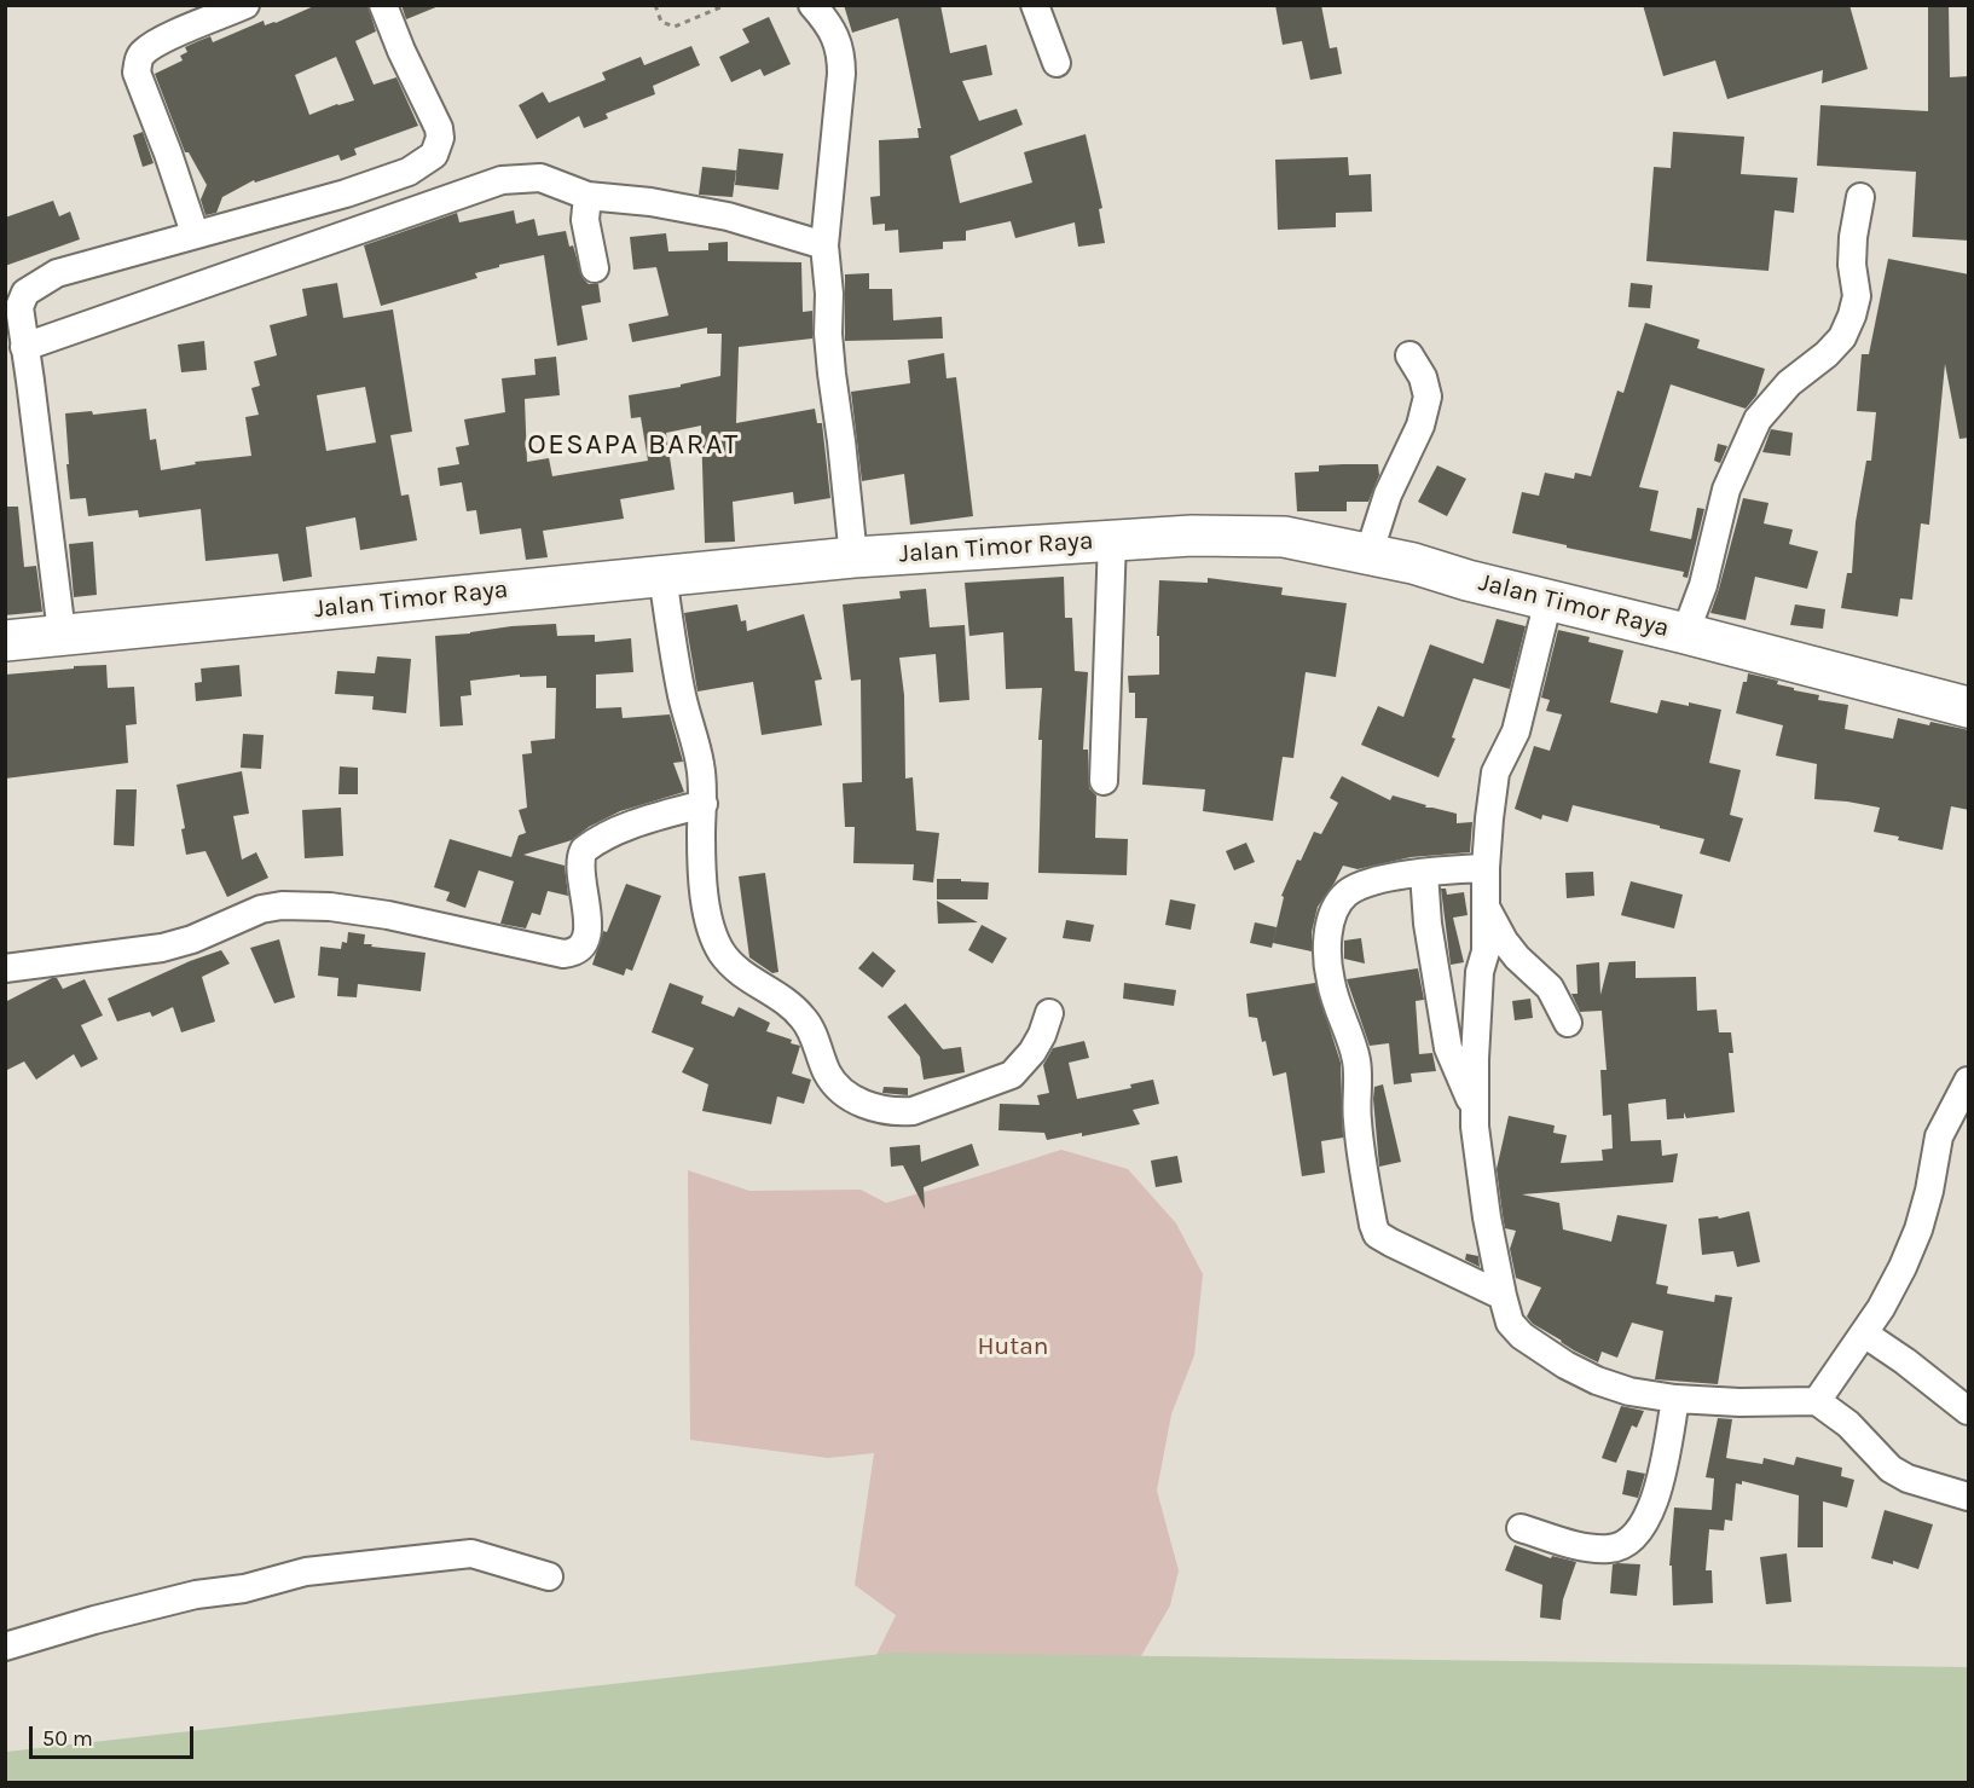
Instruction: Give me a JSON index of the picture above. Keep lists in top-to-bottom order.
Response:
{
  "streets": {
    "highway": ["Jalan Timor Raya"]
  },
  "districts": ["OESAPA BARAT"],
  "parks": ["Hutan"],
  "scale_bar": "50 m"
}
